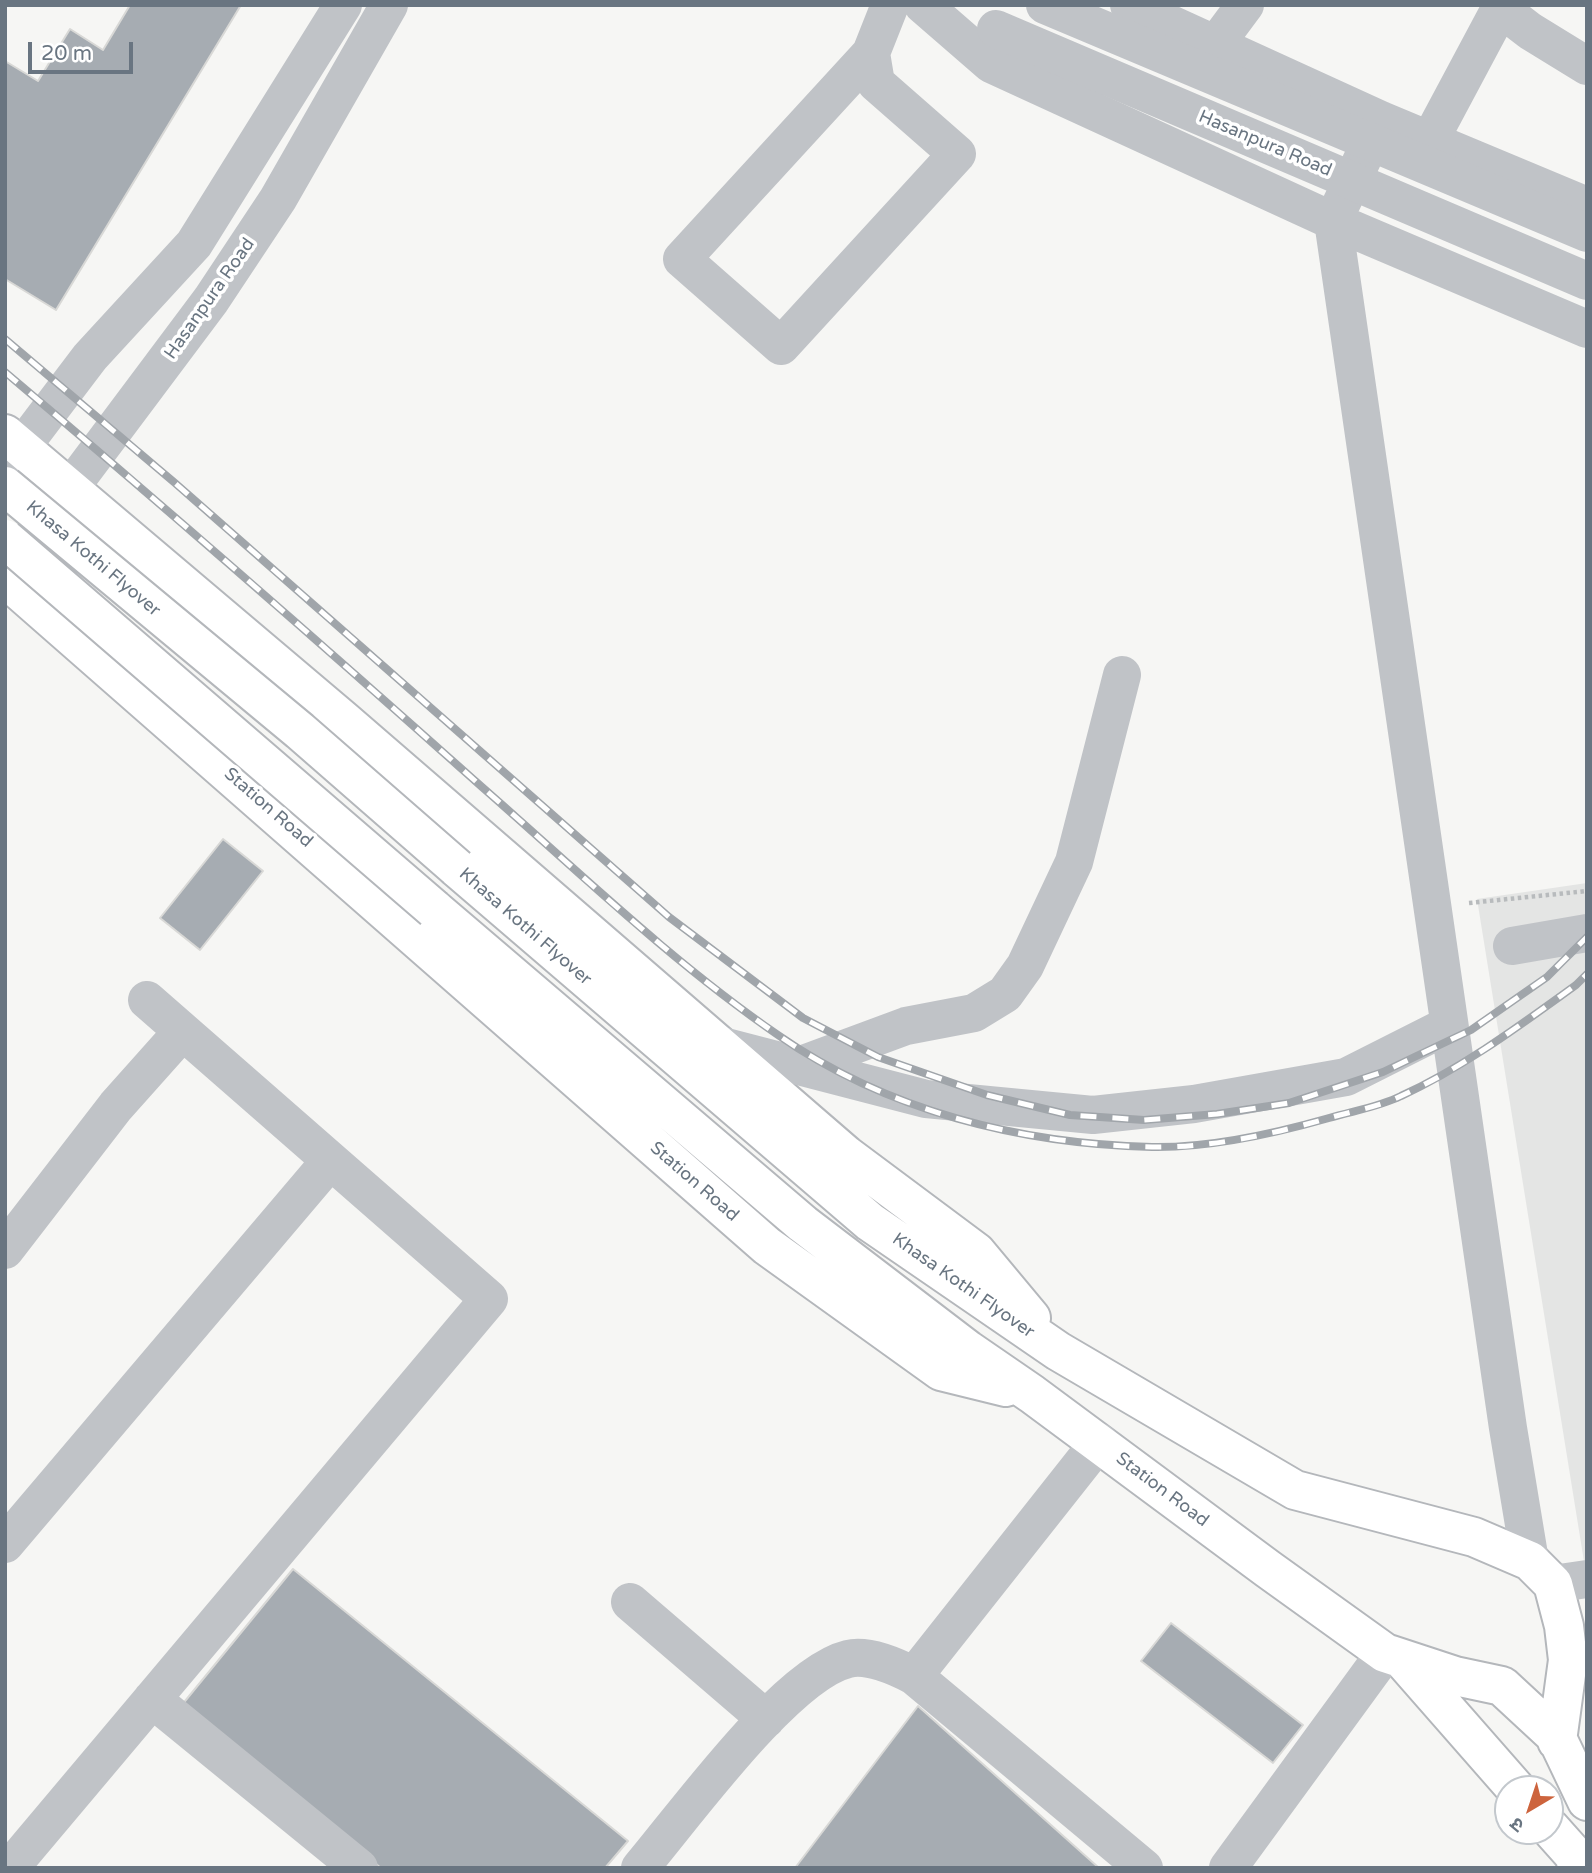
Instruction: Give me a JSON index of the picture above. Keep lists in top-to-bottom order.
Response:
{
  "streets": {
    "main road": ["Khasa Kothi Flyover", "Station Road"],
    "street": ["Hasanpura Road"]
  },
  "crossings": [
    ["Hasanpura Road", "Station Road"]
  ],
  "scale_bar": "20 m",
  "north": "bottom left"
}
